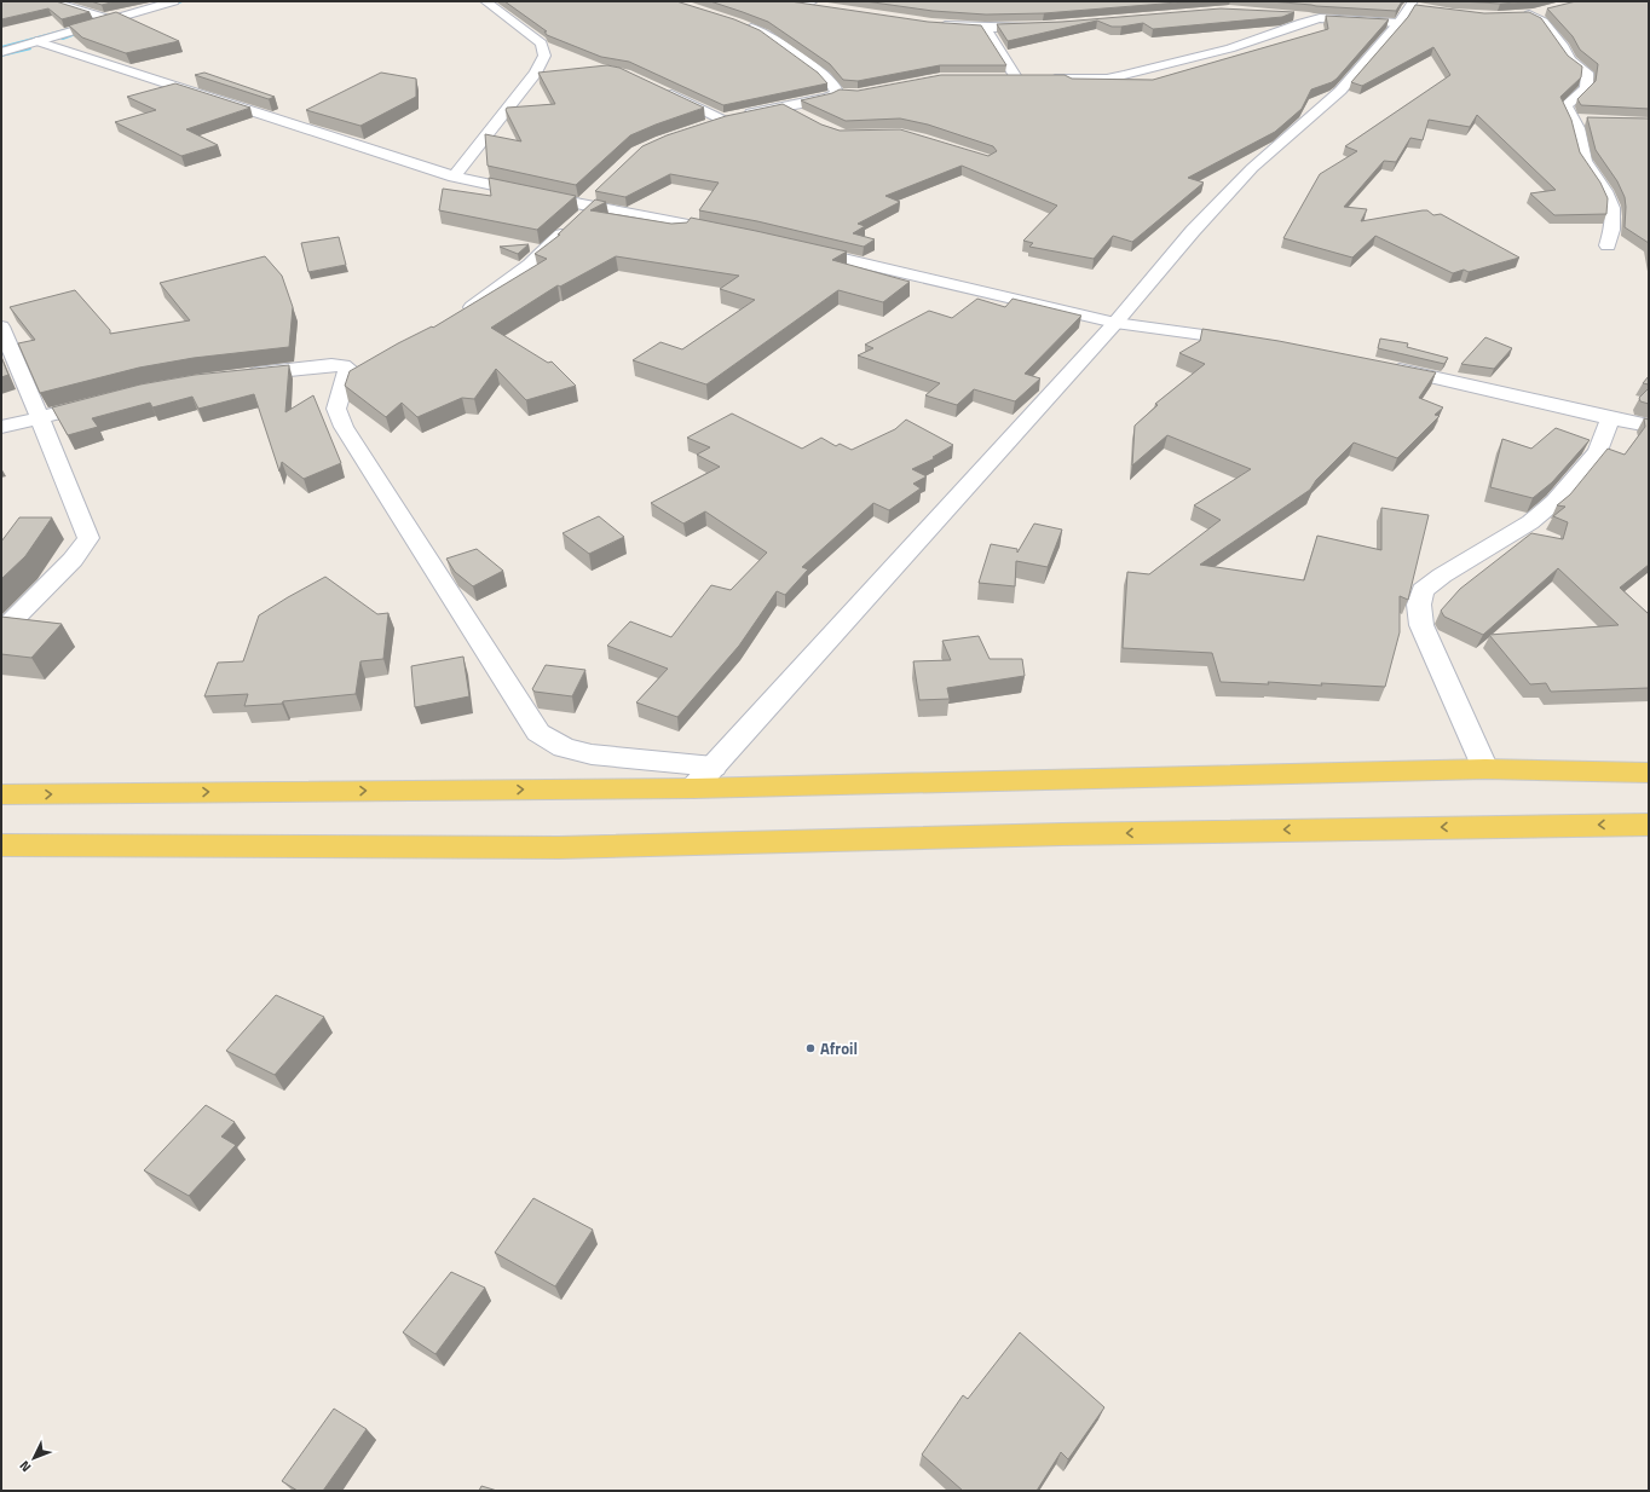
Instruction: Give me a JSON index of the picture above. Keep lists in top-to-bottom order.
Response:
{
  "places": ["Afroil"],
  "north": "bottom left"
}
